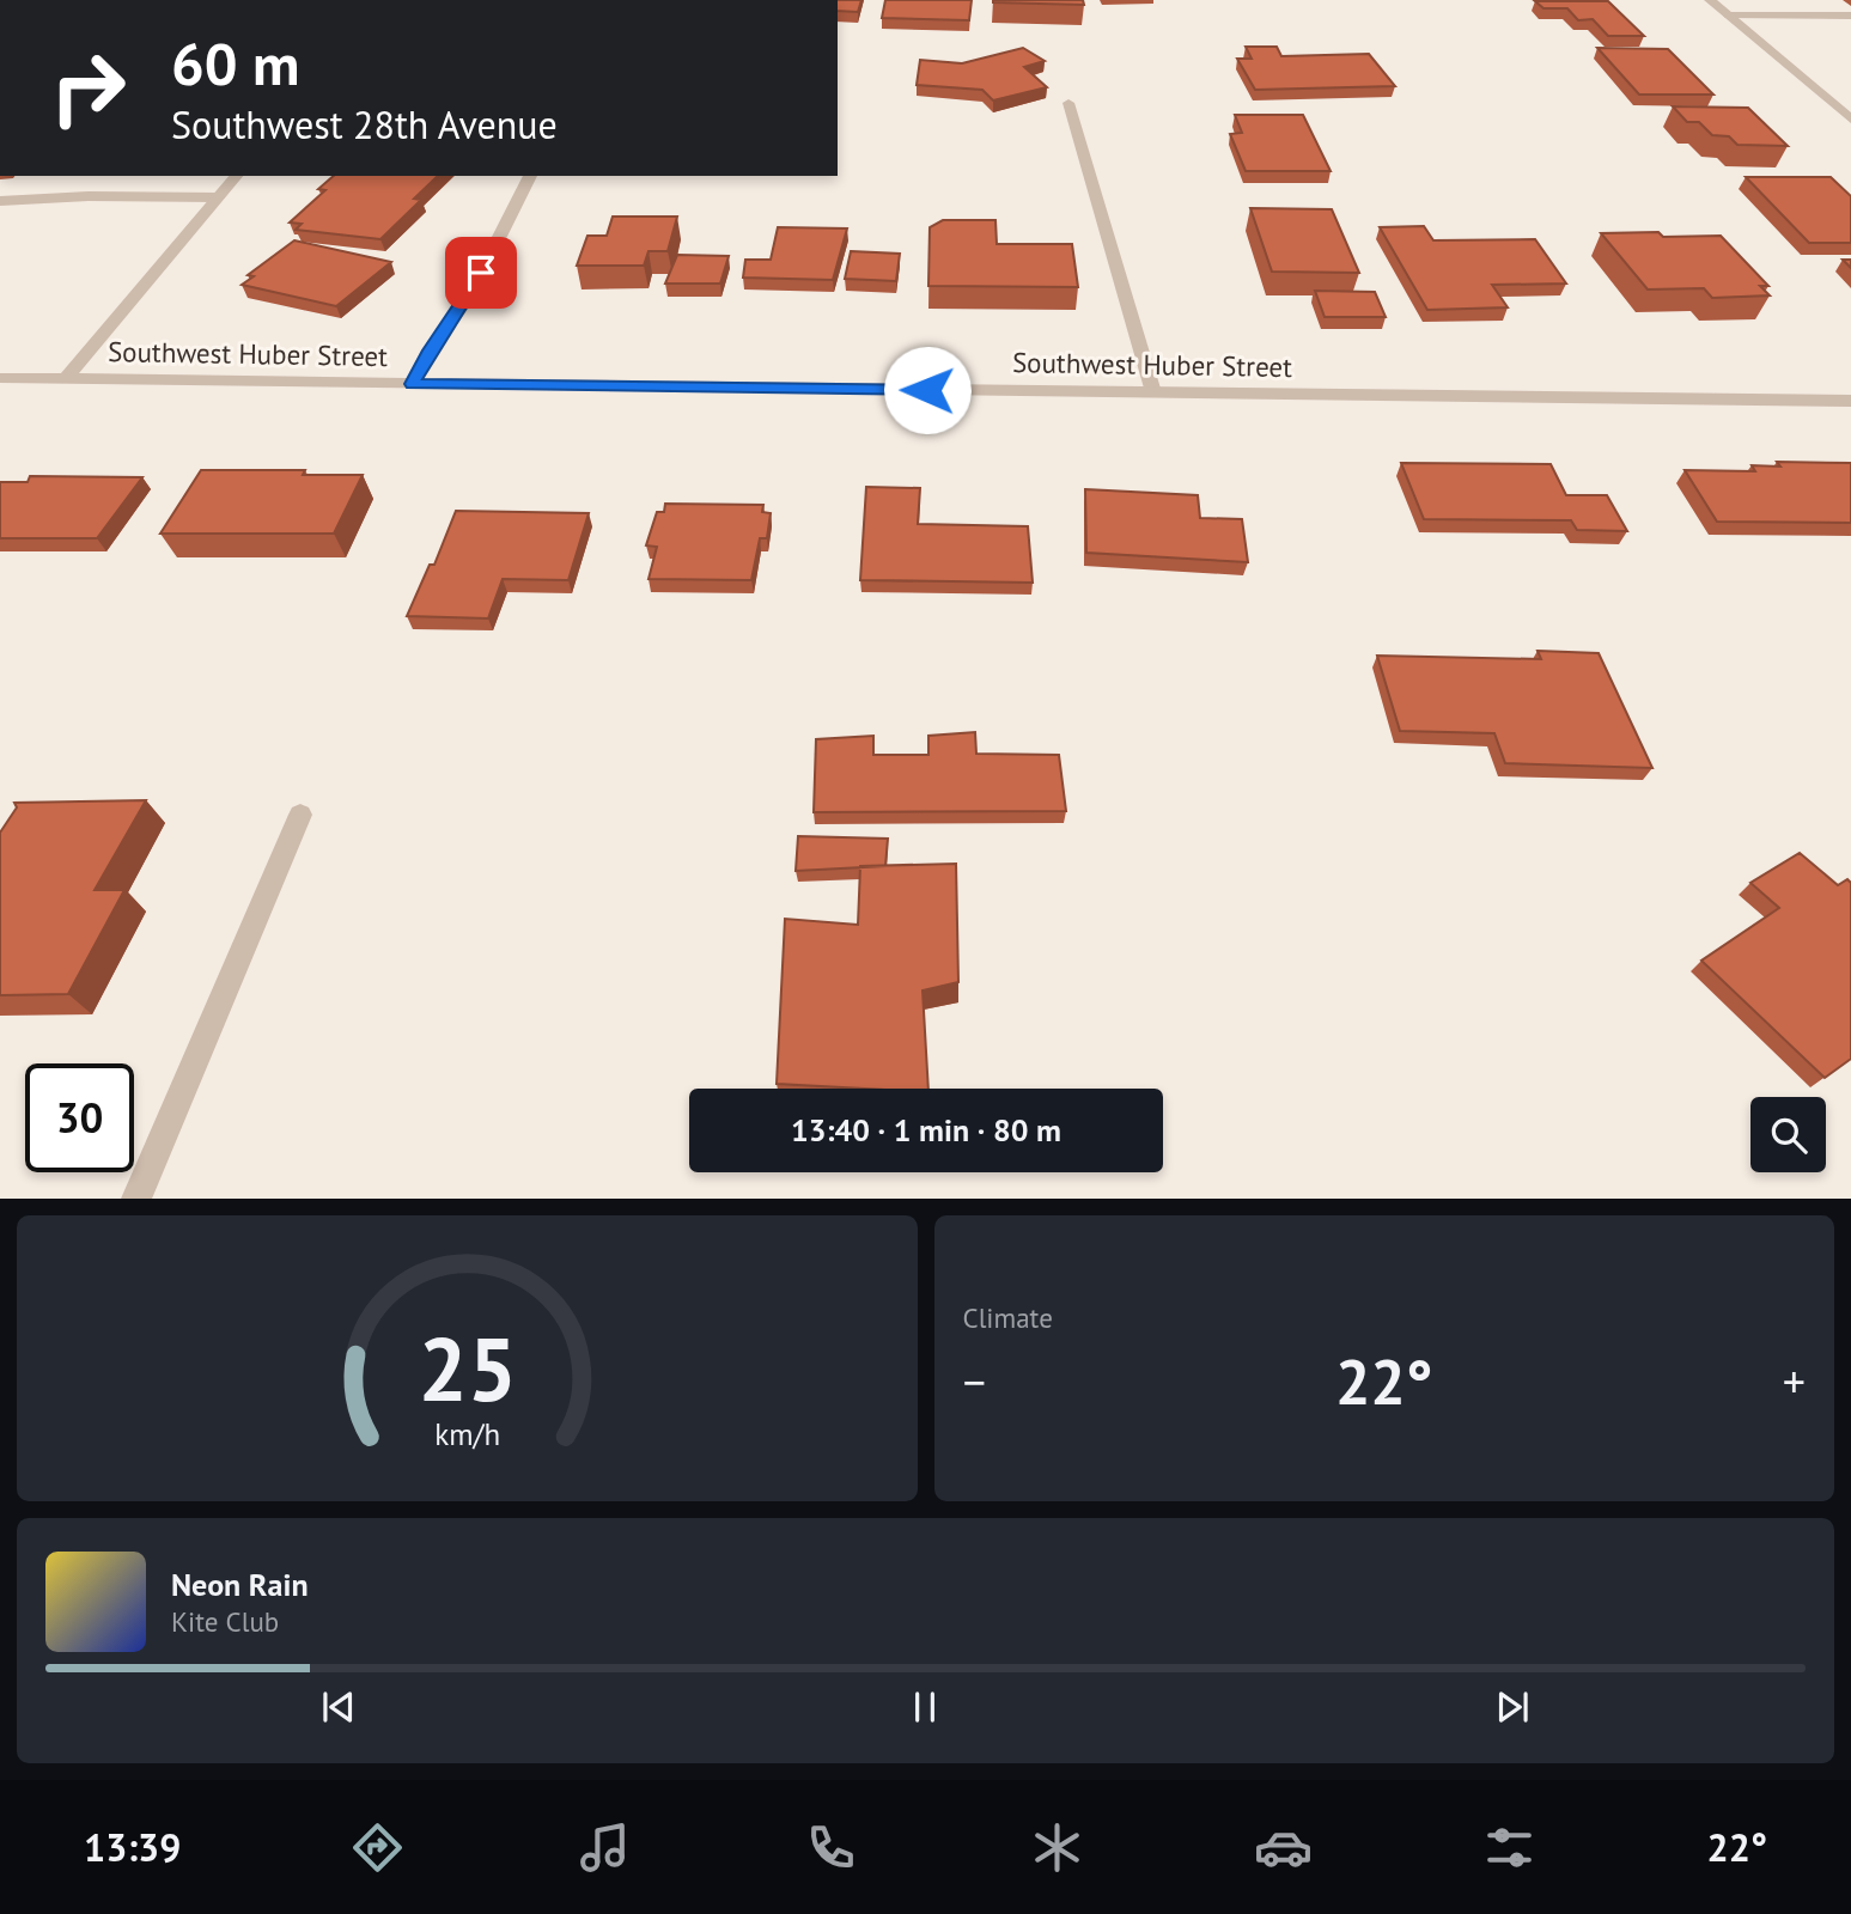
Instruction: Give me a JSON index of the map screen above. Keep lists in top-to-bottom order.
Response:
{
  "streets": {
    "street": ["Southwest Huber Street"]
  },
  "page": {
    "turn": ["60 m", "Southwest 28th Avenue"],
    "limit": "30",
    "trip": "13:40 · 1 min · 80 m",
    "tile": "Climate",
    "heat": ["−", "22°", "+"],
    "song": ["Neon Rain", "Kite Club"],
    "tabs": ["13:39", "22°"],
    "gauge": ["25", "km/h"]
  }
}
